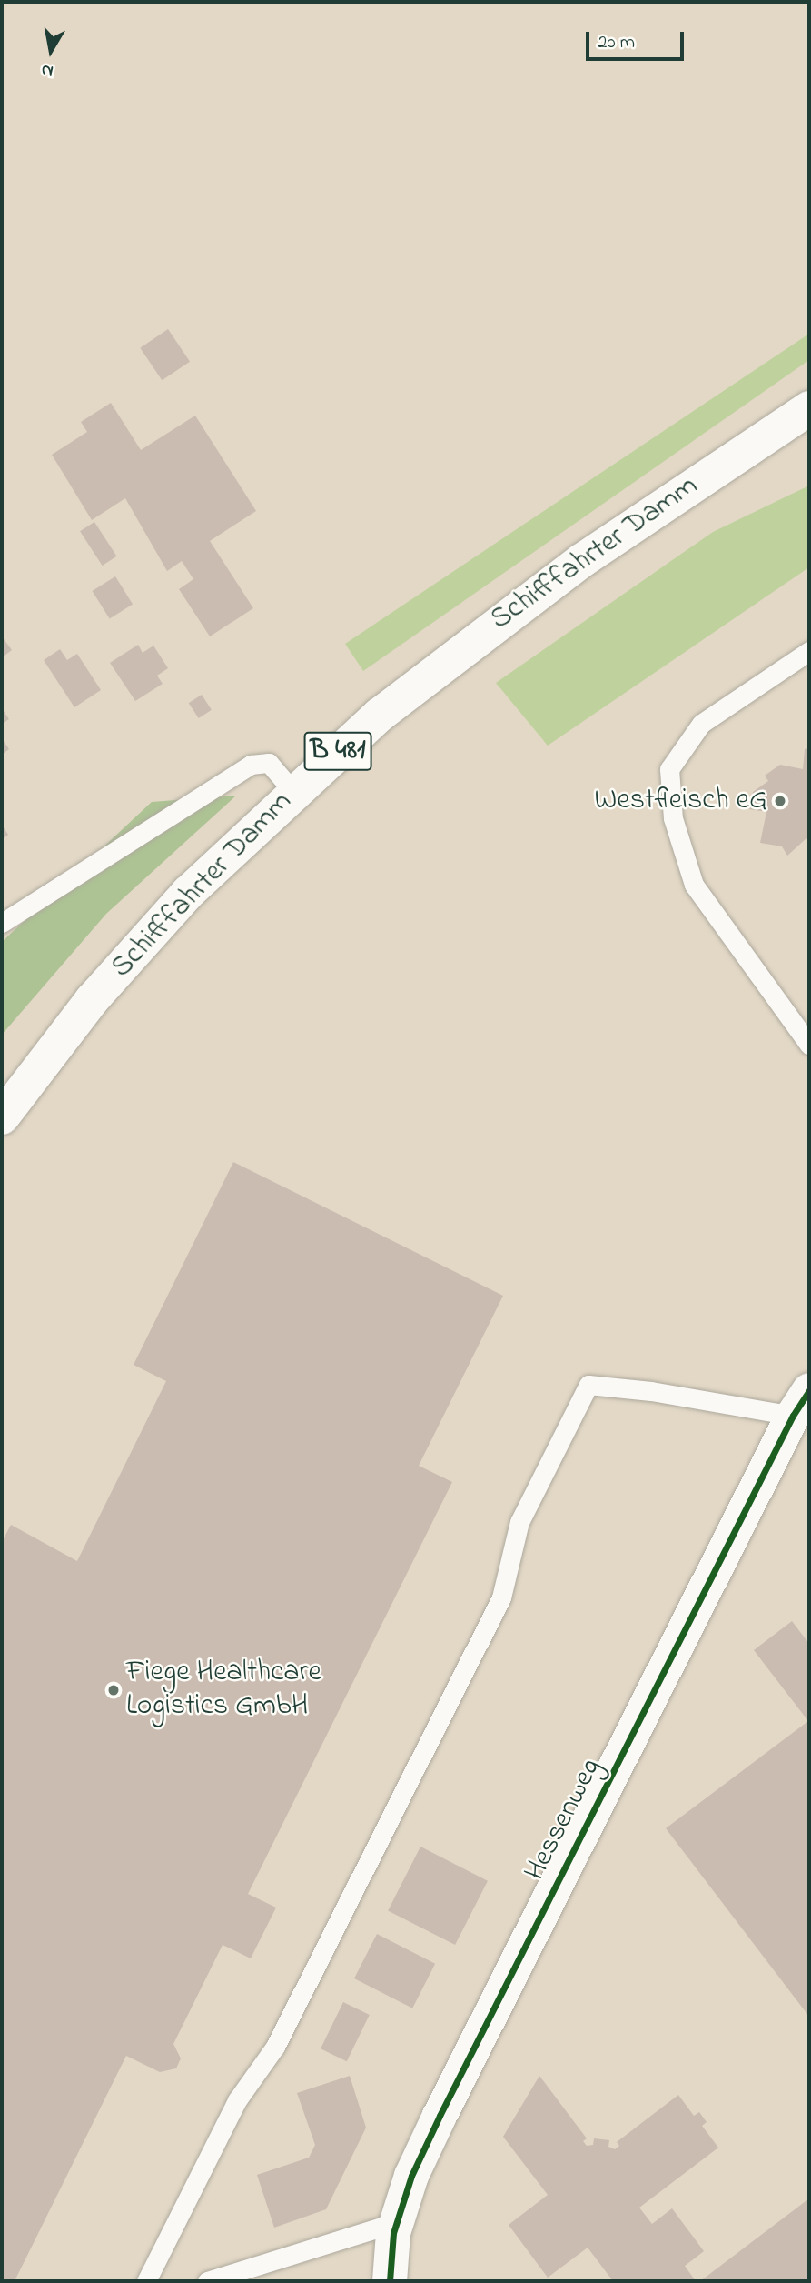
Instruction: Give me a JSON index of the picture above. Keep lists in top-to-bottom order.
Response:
{
  "streets": {
    "main road": ["Schifffahrter Damm", "B 481", "Hessenweg"]
  },
  "places": ["Westfleisch eG", "Fiege Healthcare Logistics GmbH"],
  "scale_bar": "20 m",
  "north": "bottom"
}
